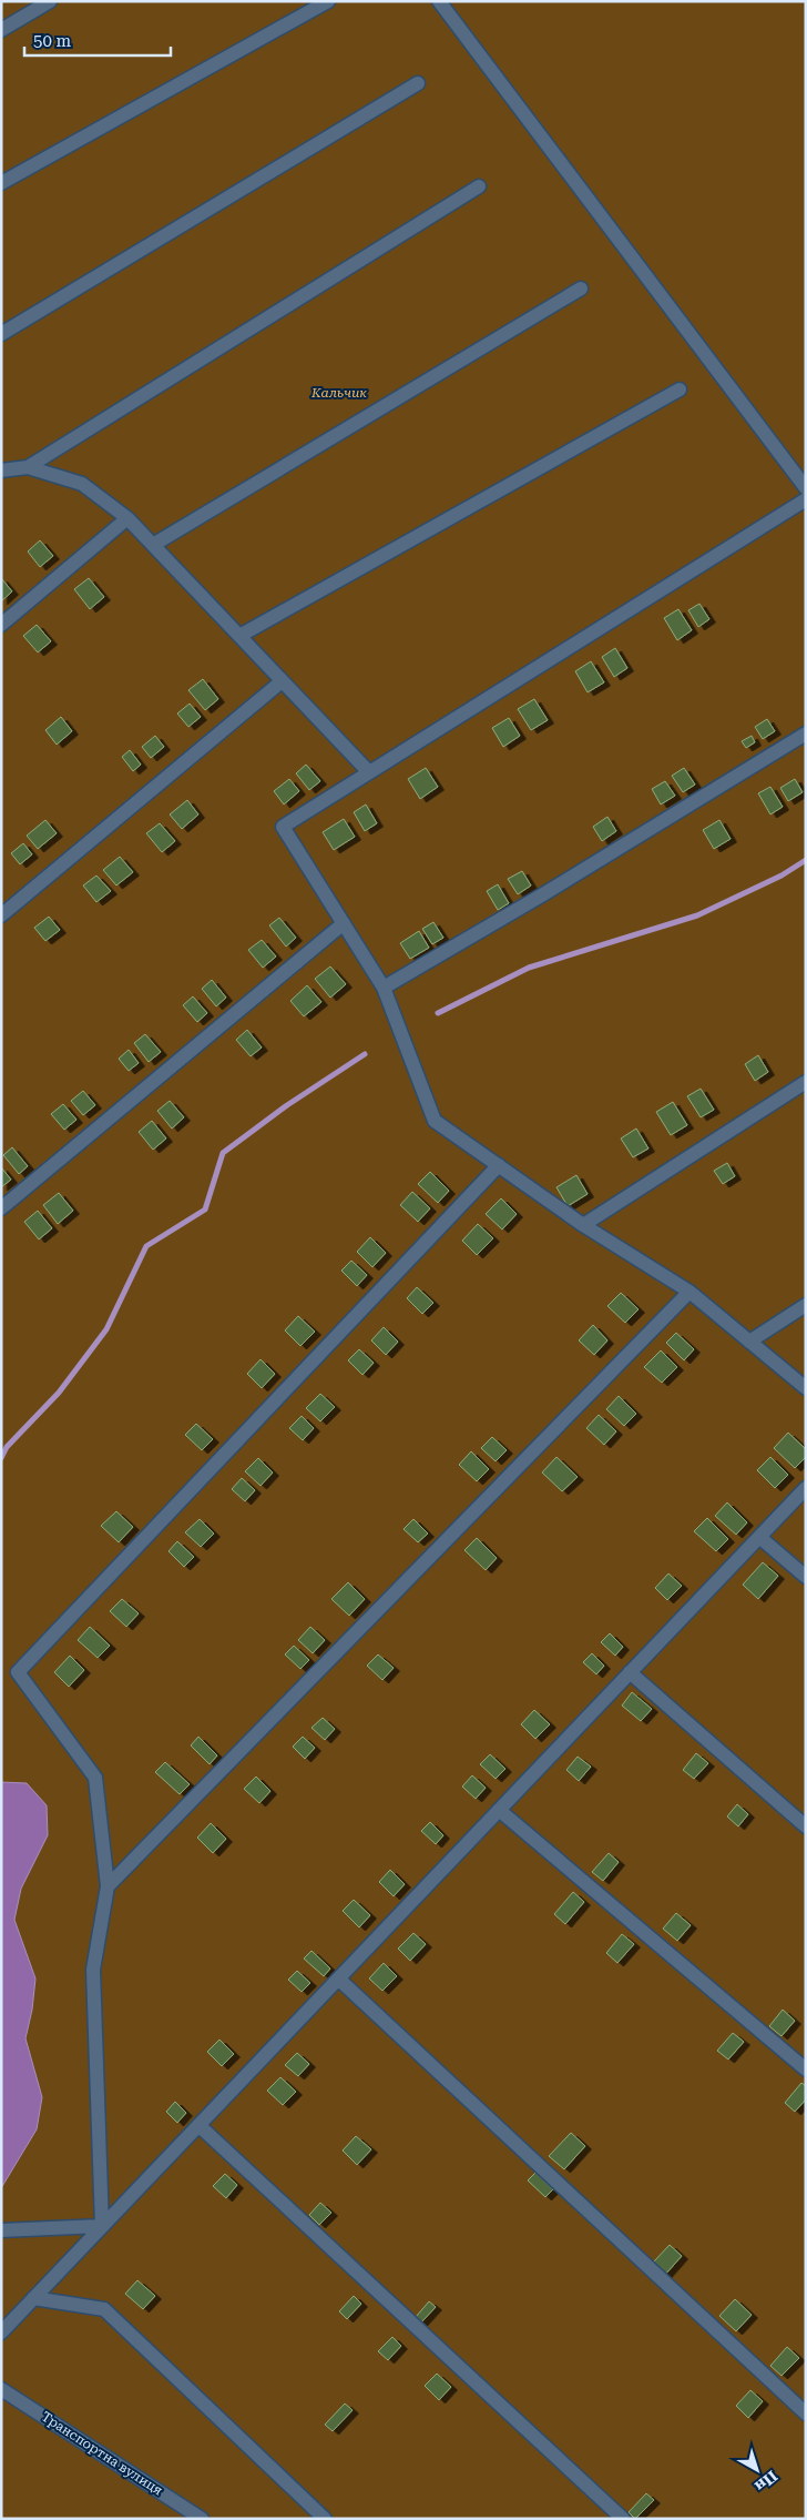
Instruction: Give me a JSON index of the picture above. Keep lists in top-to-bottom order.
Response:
{
  "streets": {
    "street": ["Транспортна вулиця"]
  },
  "parks": ["Кальчик"],
  "scale_bar": "50 m",
  "north": "bottom right"
}
